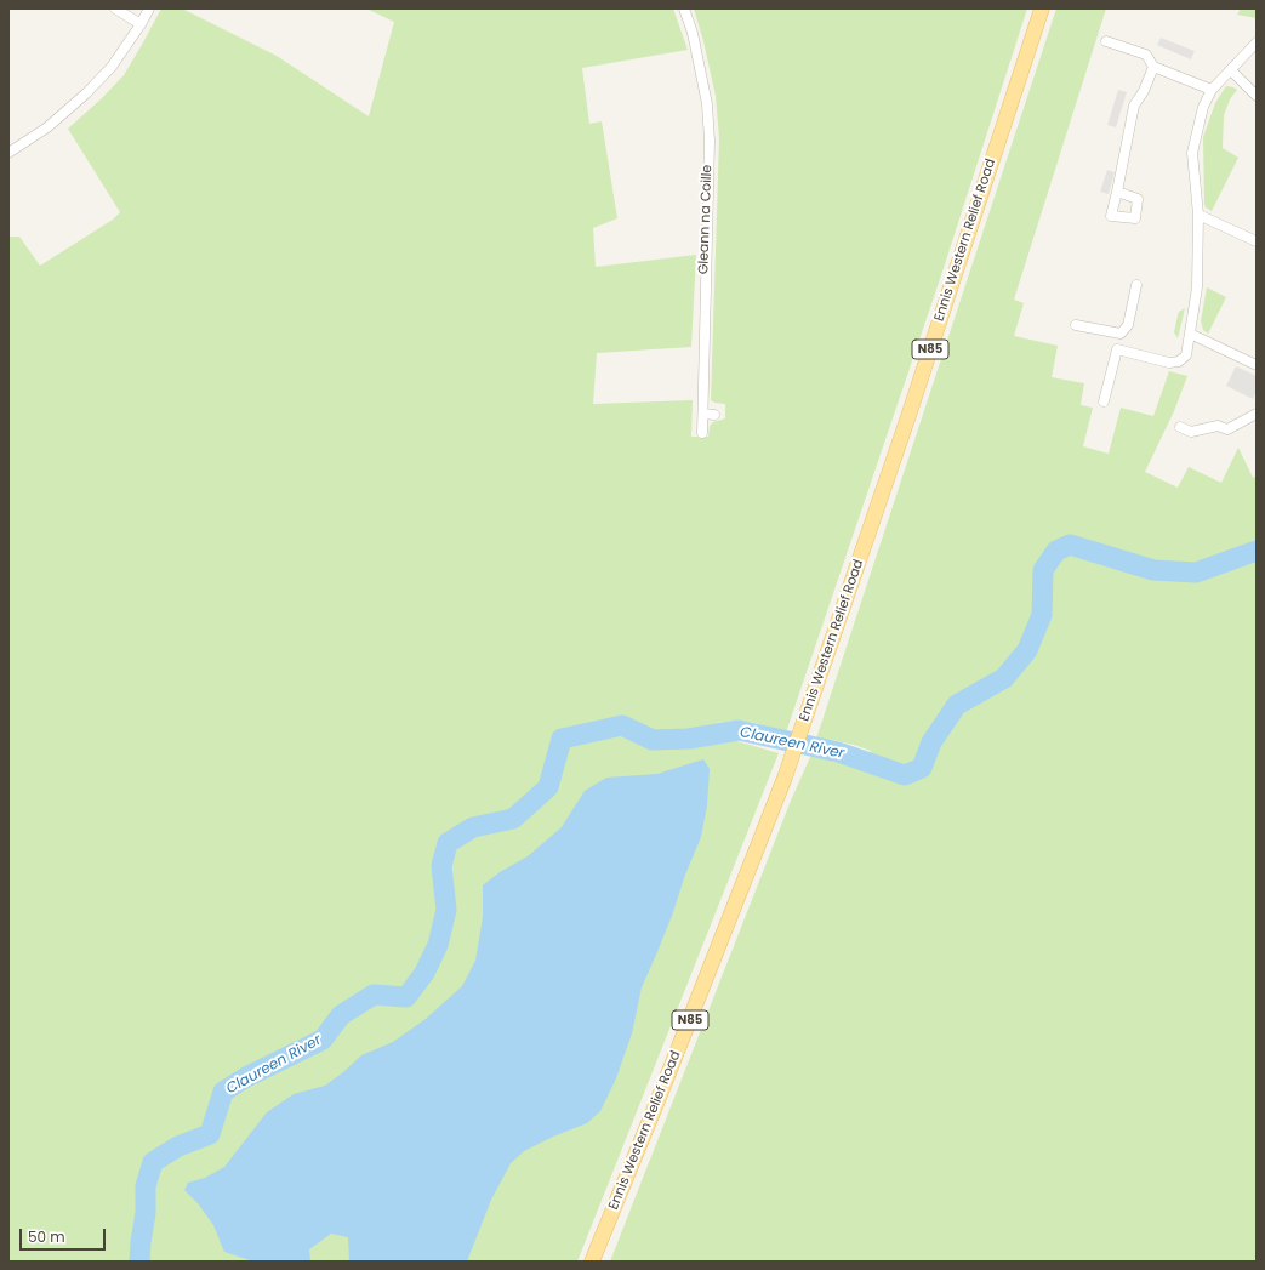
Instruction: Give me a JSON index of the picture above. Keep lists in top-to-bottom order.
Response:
{
  "streets": {
    "main road": ["Ennis Western Relief Road", "N85"],
    "street": ["Gleann na Coille"]
  },
  "water": ["Claureen River"],
  "scale_bar": "50 m"
}
